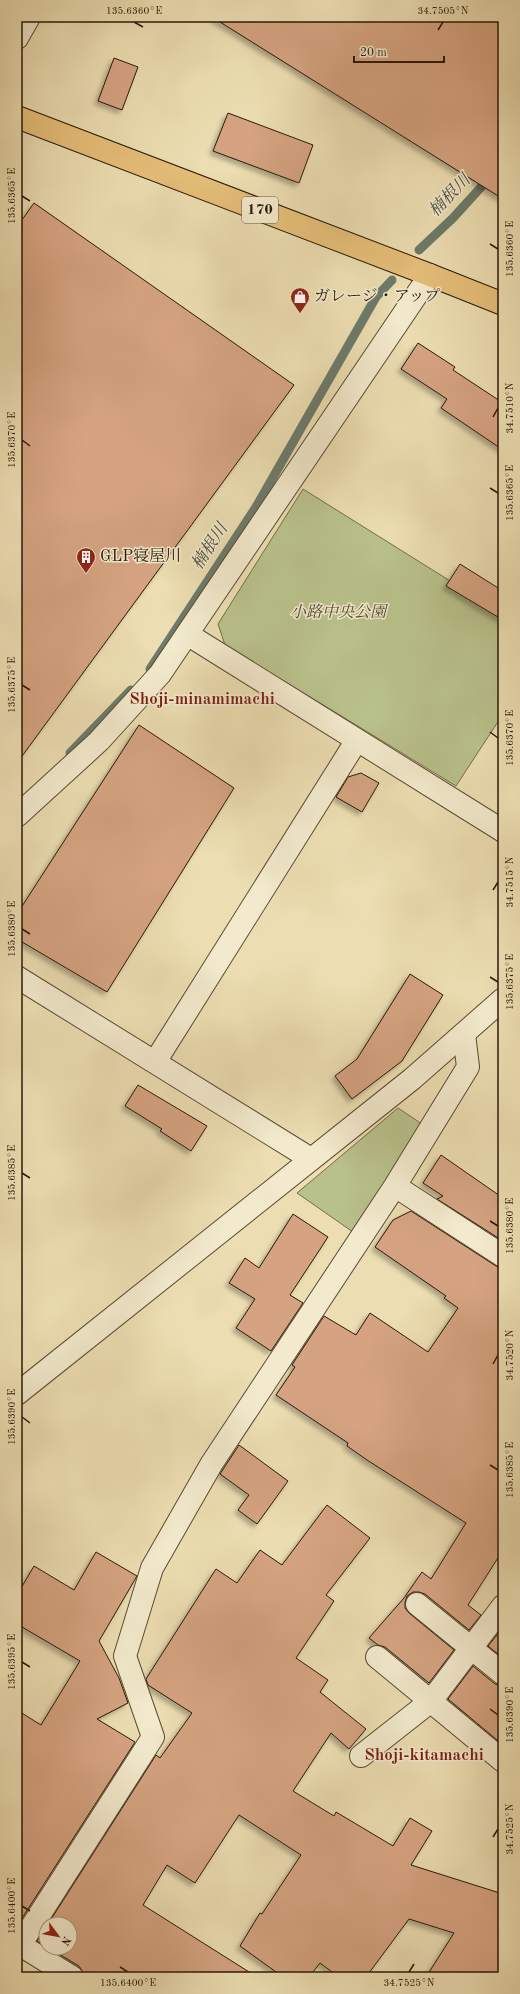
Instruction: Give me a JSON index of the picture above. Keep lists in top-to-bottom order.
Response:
{
  "streets": {
    "highway": ["170"]
  },
  "districts": ["Shoji-minamimachi", "Shoji-kitamachi"],
  "water": ["楠根川"],
  "parks": ["小路中央公園"],
  "places": {
    "shop": ["ガレージ・アップ"],
    "building": ["GLP寝屋川"]
  },
  "scale_bar": "20 m",
  "north": "bottom right",
  "coordinates": [
    "135.6360°E",
    "34.7505°N",
    "135.6365°E",
    "34.7510°N",
    "135.6370°E",
    "135.6375°E",
    "34.7515°N",
    "135.6380°E",
    "135.6385°E",
    "34.7520°N",
    "135.6390°E",
    "135.6395°E",
    "34.7525°N",
    "135.6400°E"
  ]
}
